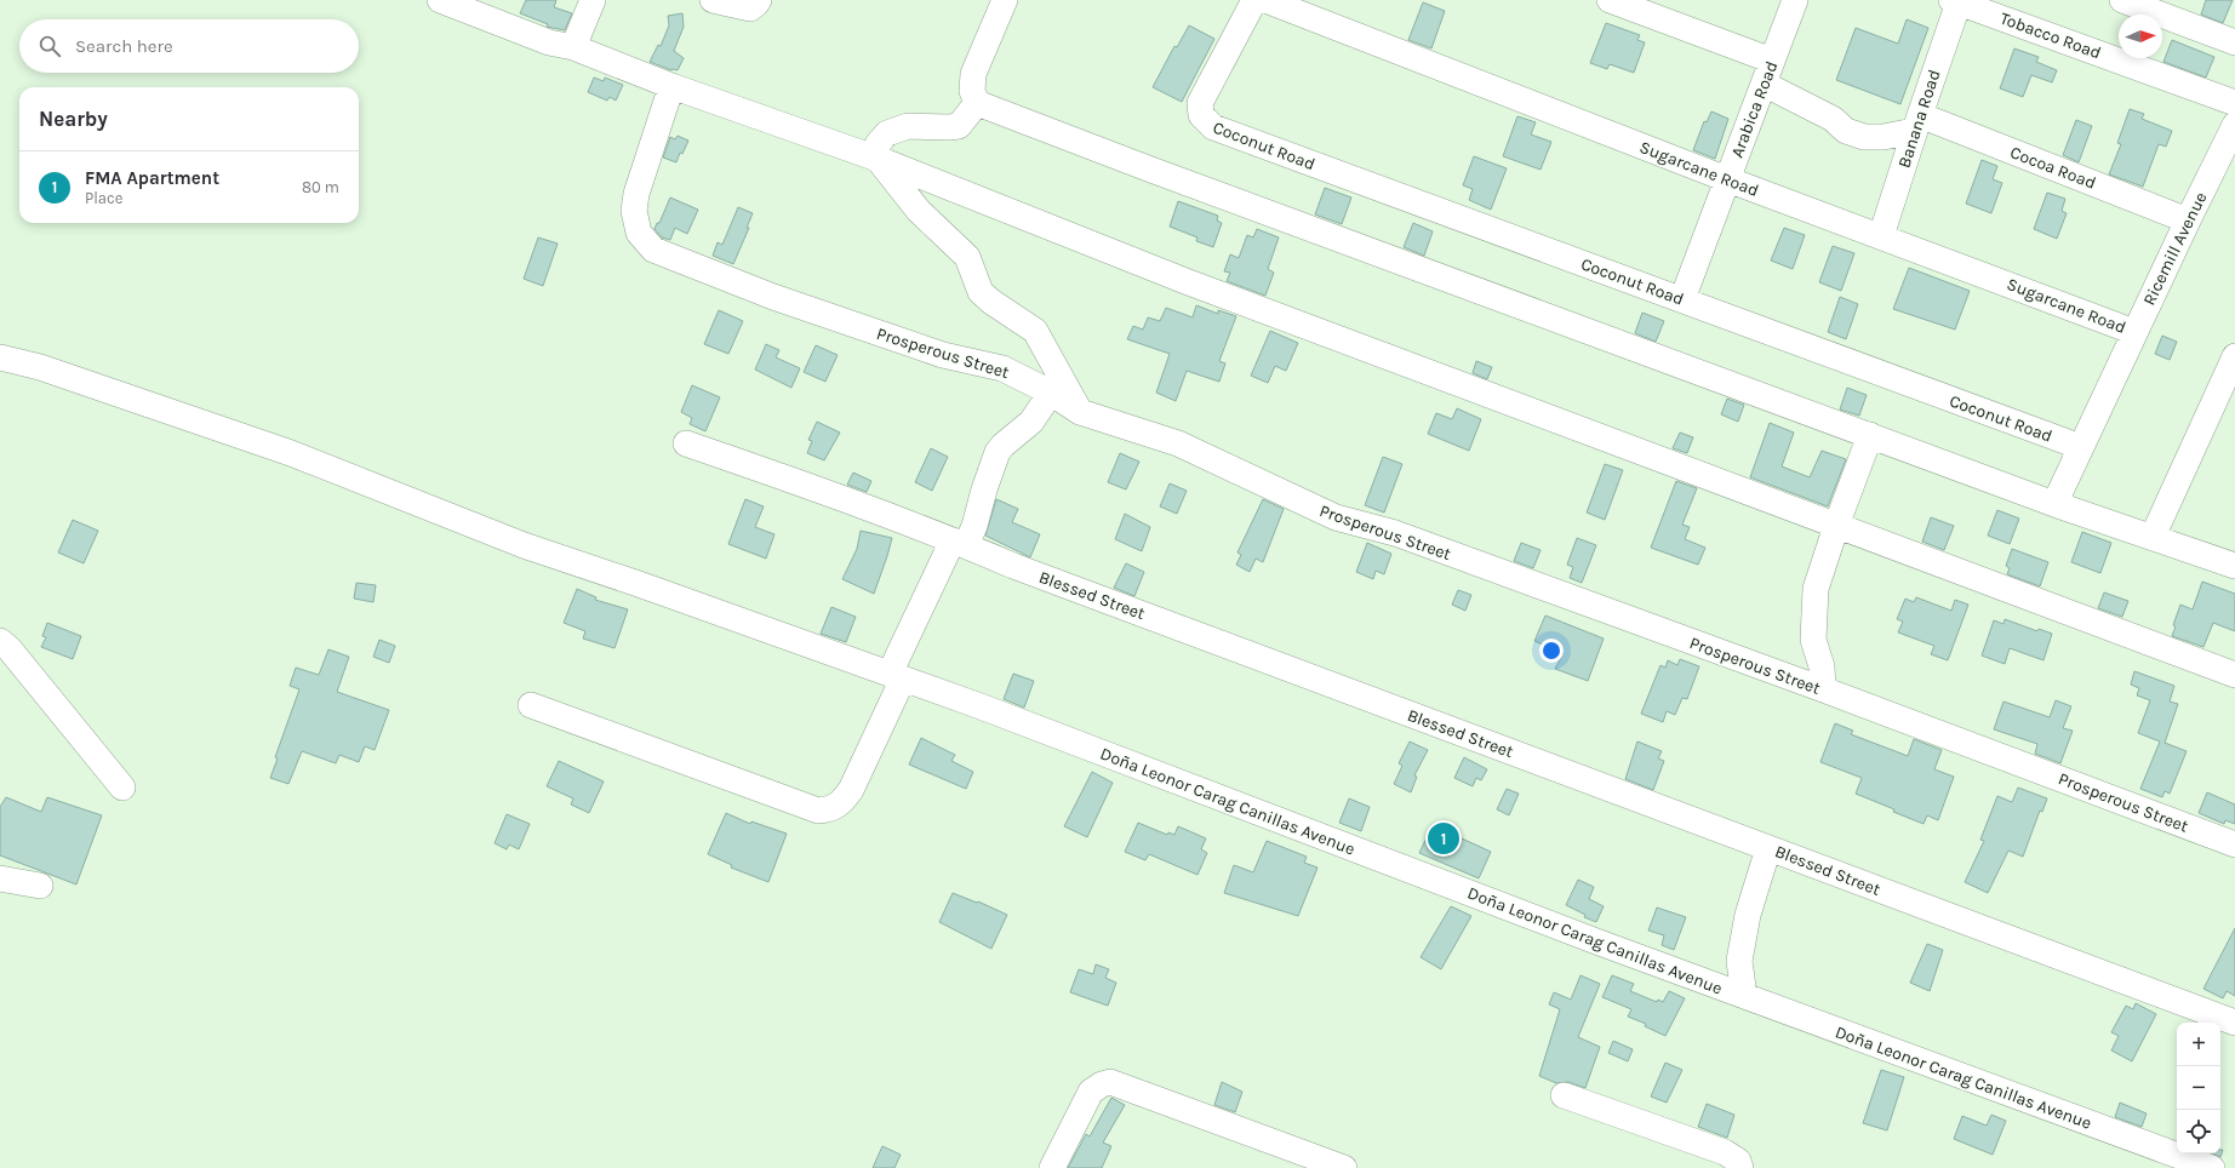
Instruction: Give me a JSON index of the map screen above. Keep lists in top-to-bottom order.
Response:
{
  "streets": {
    "street": [
      "Tobacco Road",
      "Arabica Road",
      "Banana Road",
      "Coconut Road",
      "Cocoa Road",
      "Sugarcane Road",
      "Ricemill Avenue",
      "Prosperous Street",
      "Blessed Street",
      "Doña Leonor Carag Canillas Avenue"
    ]
  },
  "crossings": [
    ["Tobacco Road", "Banana Road"],
    ["Tobacco Road", "Ricemill Avenue"],
    ["Arabica Road", "Coconut Road"],
    ["Arabica Road", "Sugarcane Road"],
    ["Banana Road", "Cocoa Road"],
    ["Banana Road", "Sugarcane Road"],
    ["Coconut Road", "Ricemill Avenue"],
    ["Cocoa Road", "Ricemill Avenue"],
    ["Sugarcane Road", "Ricemill Avenue"]
  ],
  "north": "right",
  "page": {
    "search": "Search here",
    "heading": "Nearby",
    "list": [
      {
        "mark": "1",
        "name": "FMA Apartment",
        "note": "Place",
        "value": "80 m"
      }
    ],
    "pins": "1",
    "map_buttons": ["+", "−"]
  }
}
